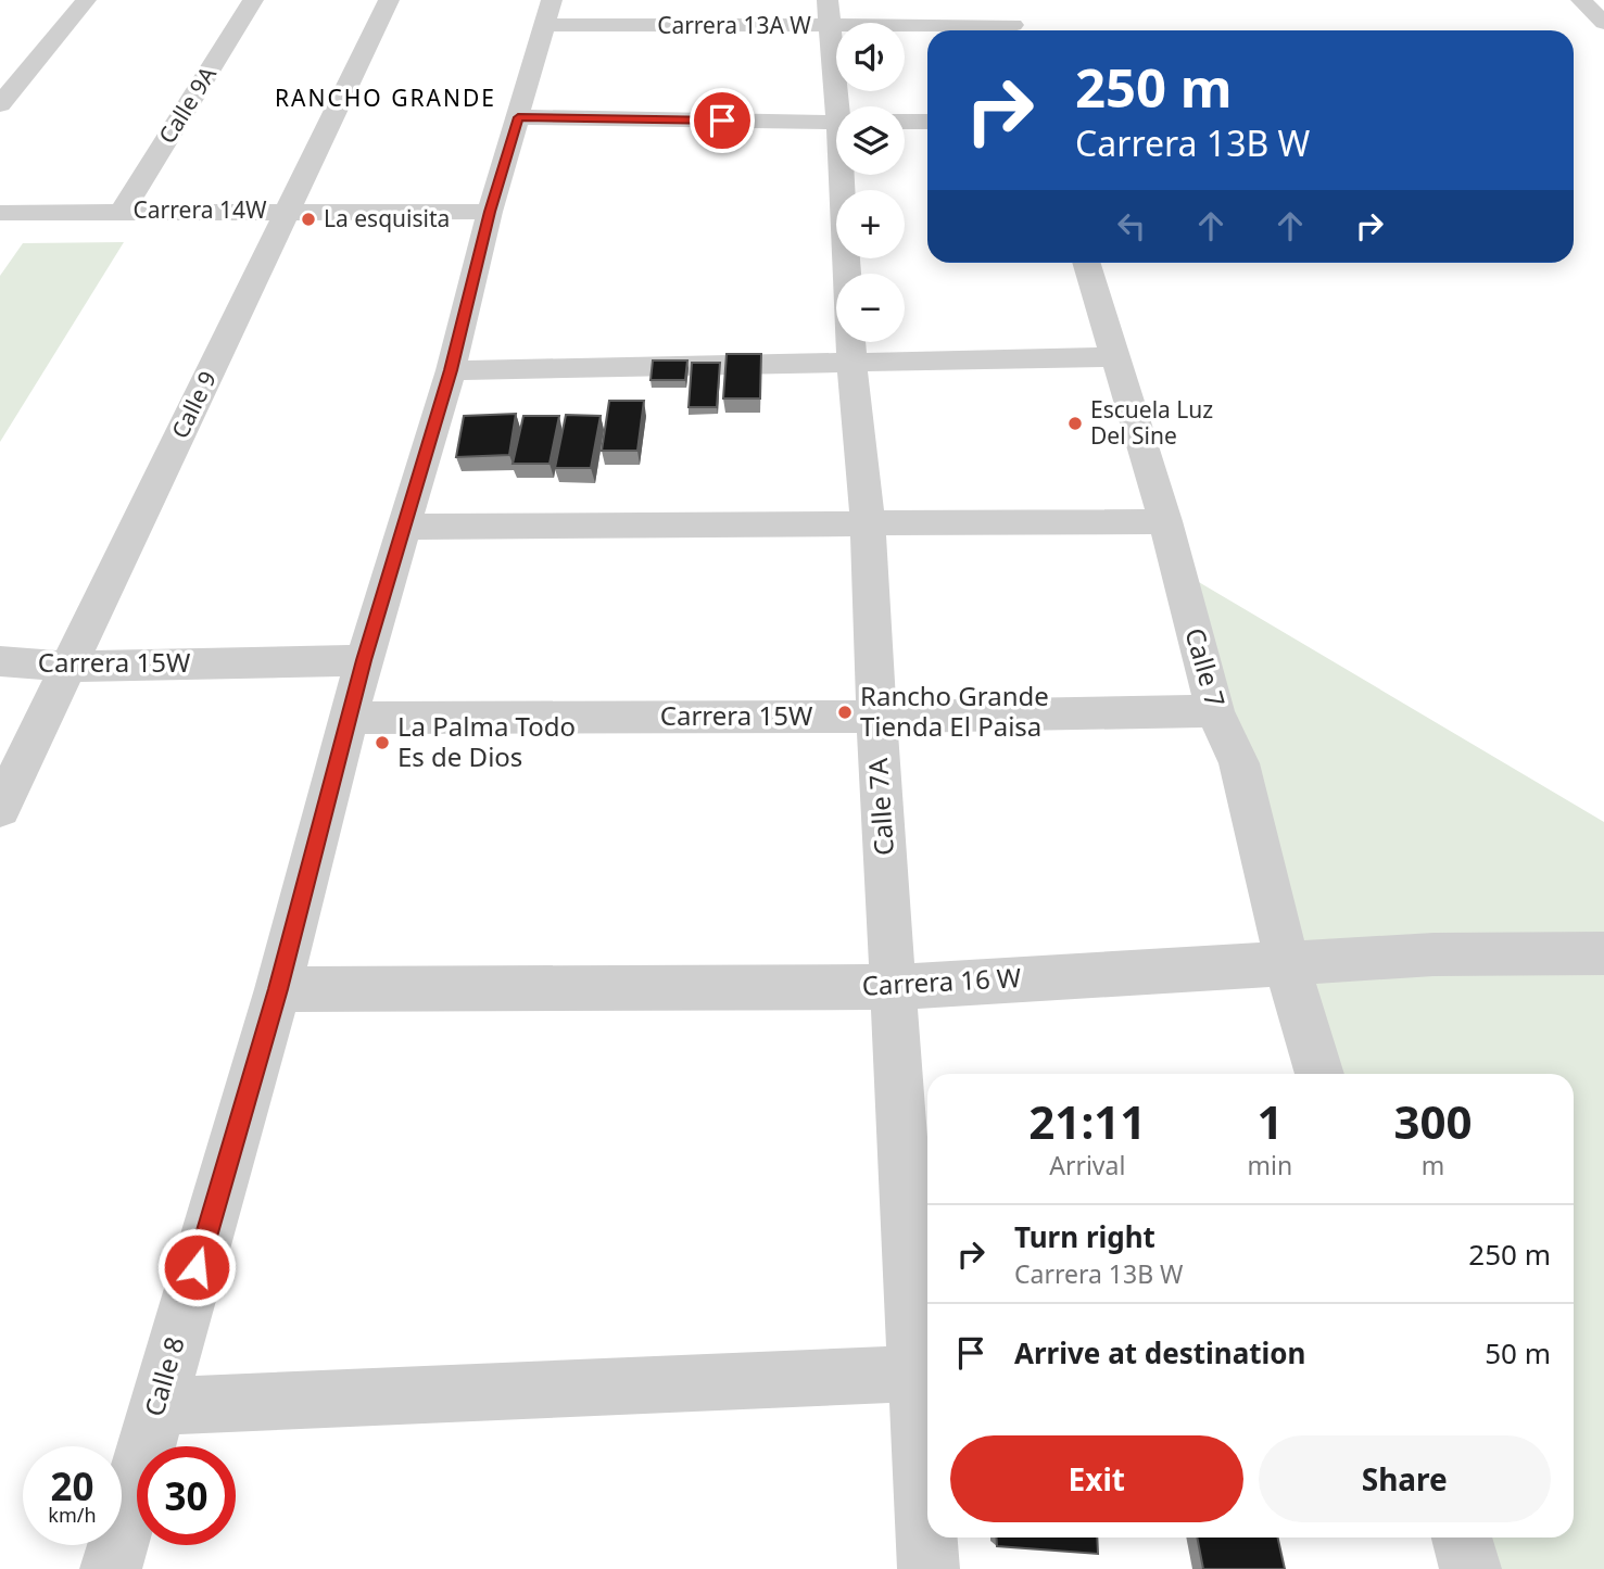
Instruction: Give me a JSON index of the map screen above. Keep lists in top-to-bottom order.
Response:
{
  "streets": {
    "street": [
      "Carrera 13A W",
      "Calle 9A",
      "Carrera 14W",
      "Calle 9",
      "Carrera 15W",
      "Calle 7",
      "Calle 7A",
      "Carrera 16 W",
      "Calle 8"
    ]
  },
  "crossings": [
    ["Carrera 13A W", "Calle 7A"],
    ["Carrera 13A W", "Calle 8"],
    ["Calle 9A", "Carrera 14W"],
    ["Carrera 14W", "Calle 9"],
    ["Carrera 14W", "Calle 8"],
    ["Calle 9", "Carrera 15W"],
    ["Carrera 15W", "Calle 7"],
    ["Carrera 15W", "Calle 7A"],
    ["Carrera 15W", "Calle 8"],
    ["Calle 7", "Carrera 16 W"],
    ["Calle 7A", "Carrera 16 W"],
    ["Carrera 16 W", "Calle 8"]
  ],
  "districts": ["RANCHO GRANDE"],
  "places": [
    "La esquisita",
    "Escuela Luz Del Sine",
    "Rancho Grande Tienda El Paisa",
    "La Palma Todo Es de Dios"
  ],
  "page": {
    "map_buttons": ["+", "−"],
    "turn": ["250 m", "Carrera 13B W"],
    "eta": [
      "21:11",
      "Arrival",
      "1",
      "min",
      "300",
      "m"
    ],
    "list": [
      {
        "name": "Turn right",
        "note": "Carrera 13B W",
        "value": "250 m"
      },
      {
        "name": "Arrive at destination",
        "value": "50 m"
      }
    ],
    "buttons": ["Exit", "Share"],
    "speed": "20 km/h",
    "limit": "30"
  }
}
